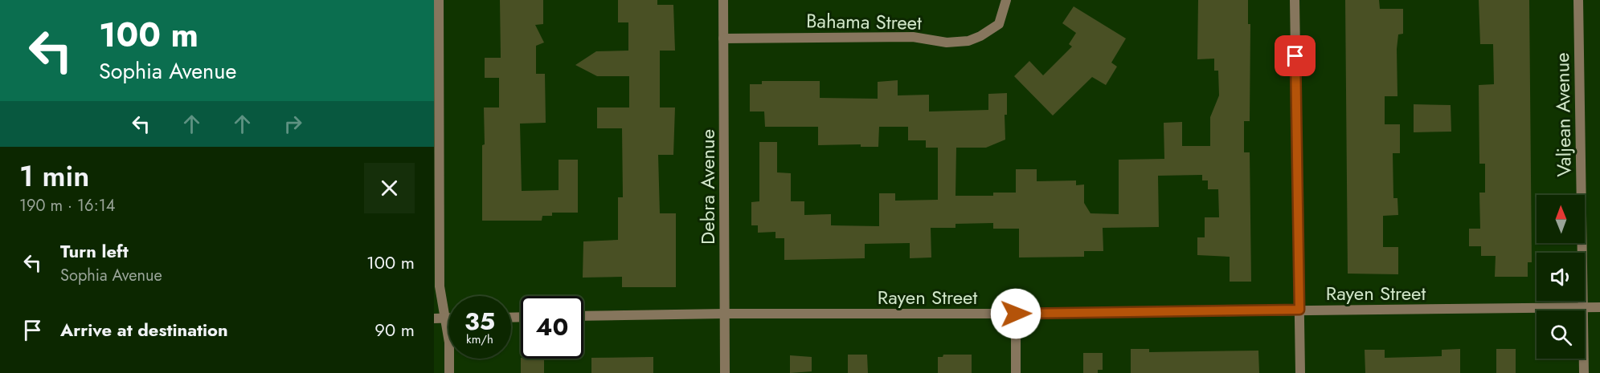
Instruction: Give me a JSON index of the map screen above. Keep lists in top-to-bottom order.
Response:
{
  "streets": {
    "street": [
      "Bahama Street",
      "Valjean Avenue",
      "Debra Avenue",
      "Rayen Street"
    ]
  },
  "crossings": [
    ["Bahama Street", "Debra Avenue"],
    ["Valjean Avenue", "Rayen Street"],
    ["Debra Avenue", "Rayen Street"]
  ],
  "north": "top",
  "page": {
    "turn": ["100 m", "Sophia Avenue"],
    "heading": ["1 min", "190 m · 16:14"],
    "list": [
      {
        "name": "Turn left",
        "note": "Sophia Avenue",
        "value": "100 m"
      },
      {
        "name": "Arrive at destination",
        "value": "90 m"
      }
    ],
    "speed": "35 km/h",
    "limit": "40"
  }
}
